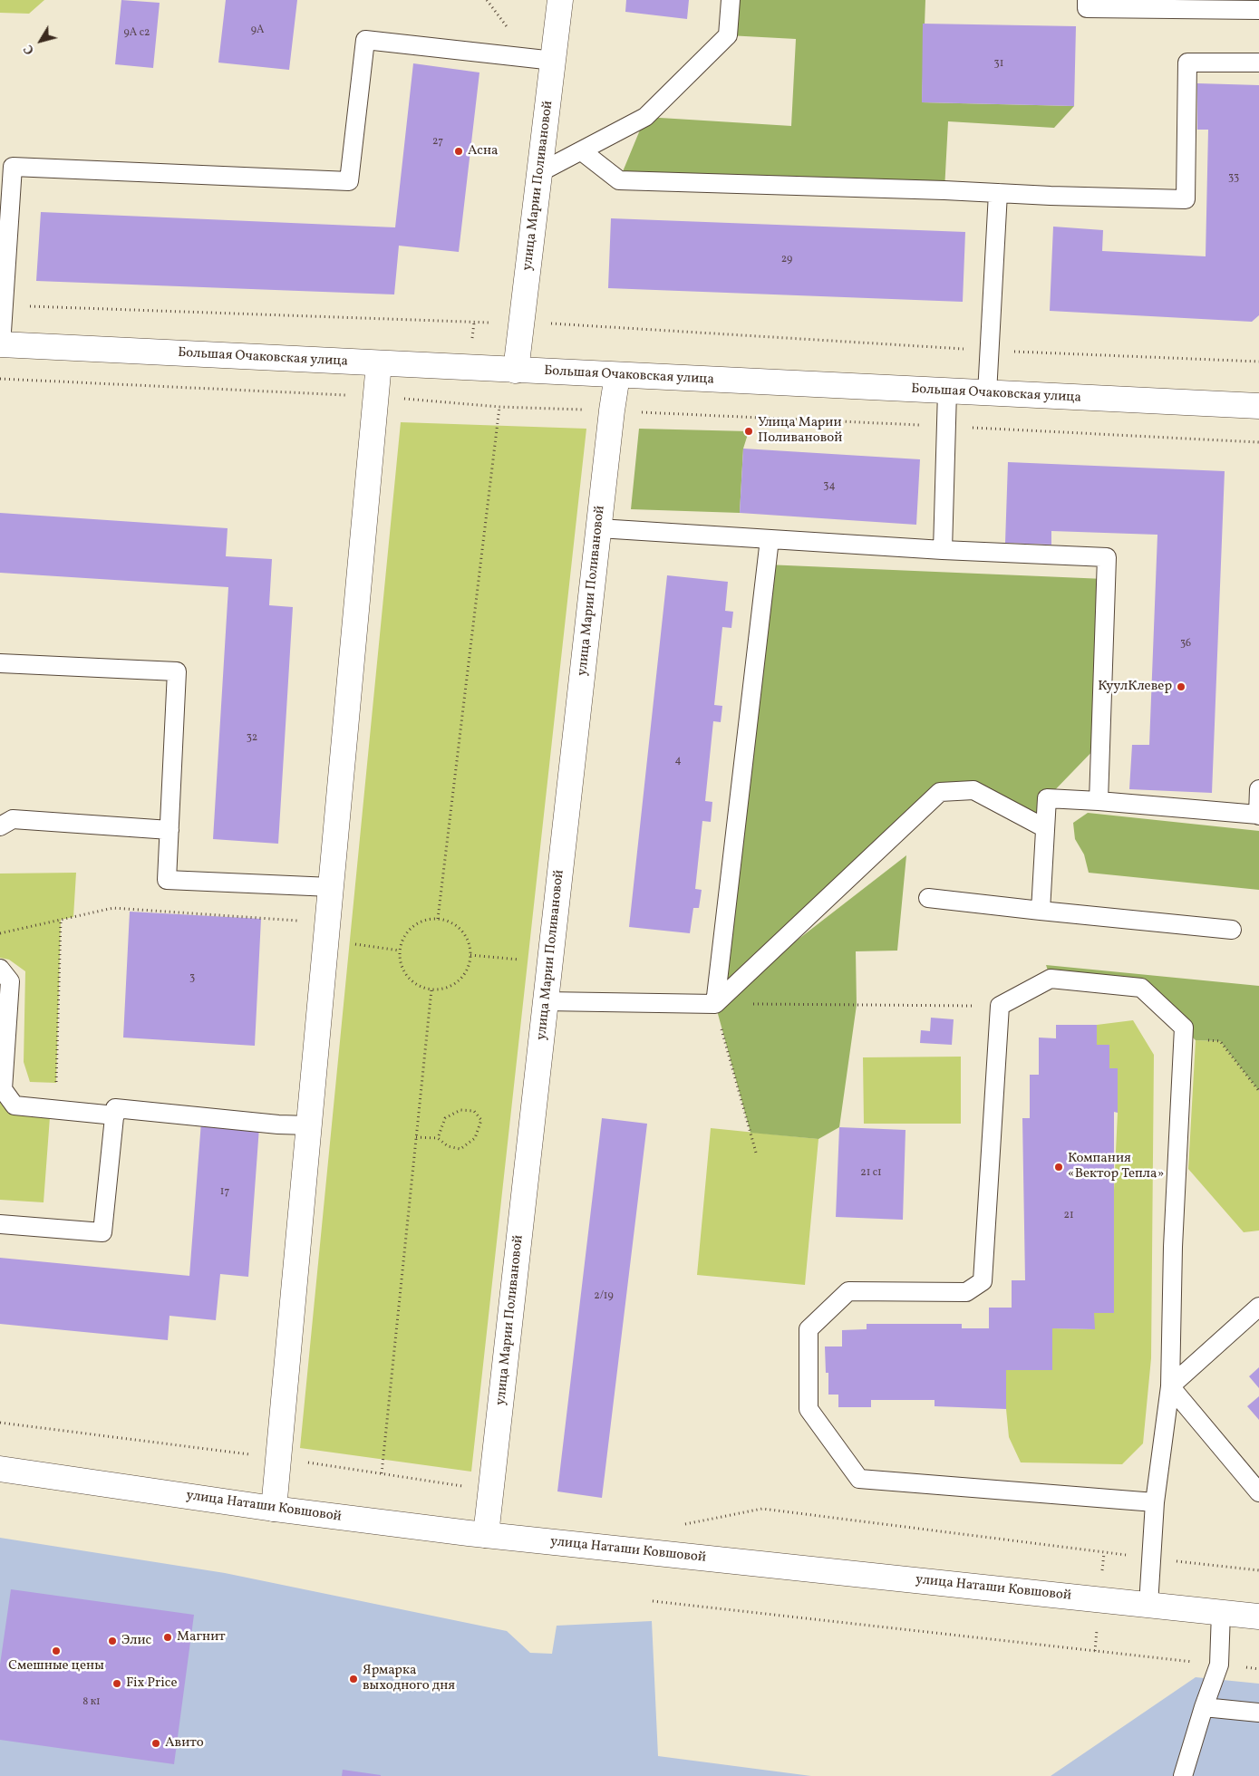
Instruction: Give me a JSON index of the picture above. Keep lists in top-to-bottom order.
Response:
{
  "streets": {
    "street": ["улица Марии Поливановой", "Большая Очаковская улица", "улица Наташи Ковшовой"]
  },
  "crossings": [
    ["улица Марии Поливановой", "Большая Очаковская улица"],
    ["улица Марии Поливановой", "улица Наташи Ковшовой"]
  ],
  "places": [
    "Асна",
    "Улица Марии Поливановой",
    "КуулКлевер",
    "Компания «Вектор Тепла»",
    "Магнит",
    "Элис",
    "Смешные цены",
    "Ярмарка выходного дня",
    "Fix Price",
    "Авито"
  ],
  "house_numbers": [
    "9А",
    "9А с2",
    "31",
    "27",
    "33",
    "29",
    "34",
    "36",
    "32",
    "4",
    "3",
    "21 с1",
    "17",
    "21",
    "2/19",
    "8 к1"
  ],
  "north": "bottom left"
}
